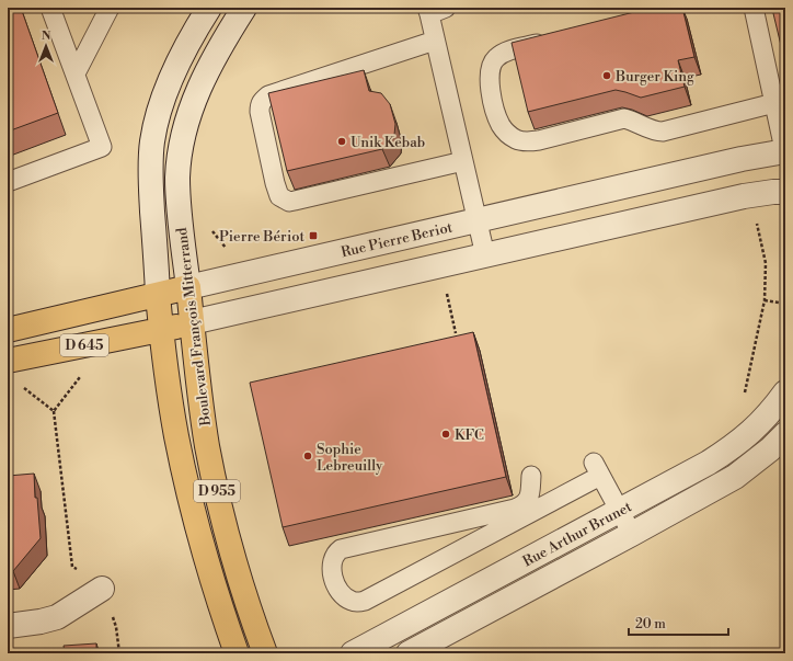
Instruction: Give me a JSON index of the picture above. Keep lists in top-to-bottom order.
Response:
{
  "streets": {
    "main road": [
      "Rue Pierre Beriot",
      "Boulevard François Mitterrand",
      "D 645",
      "D 955"
    ],
    "street": ["Rue Arthur Brunet"]
  },
  "crossings": [
    ["Rue Pierre Beriot", "Boulevard François Mitterrand"],
    ["Boulevard François Mitterrand", "D 645"]
  ],
  "places": {
    "other": [
      "Burger King",
      "Unik Kebab",
      "KFC",
      "Sophie Lebreuilly"
    ],
    "transit": ["Pierre Bériot"]
  },
  "scale_bar": "20 m",
  "north": "top"
}
